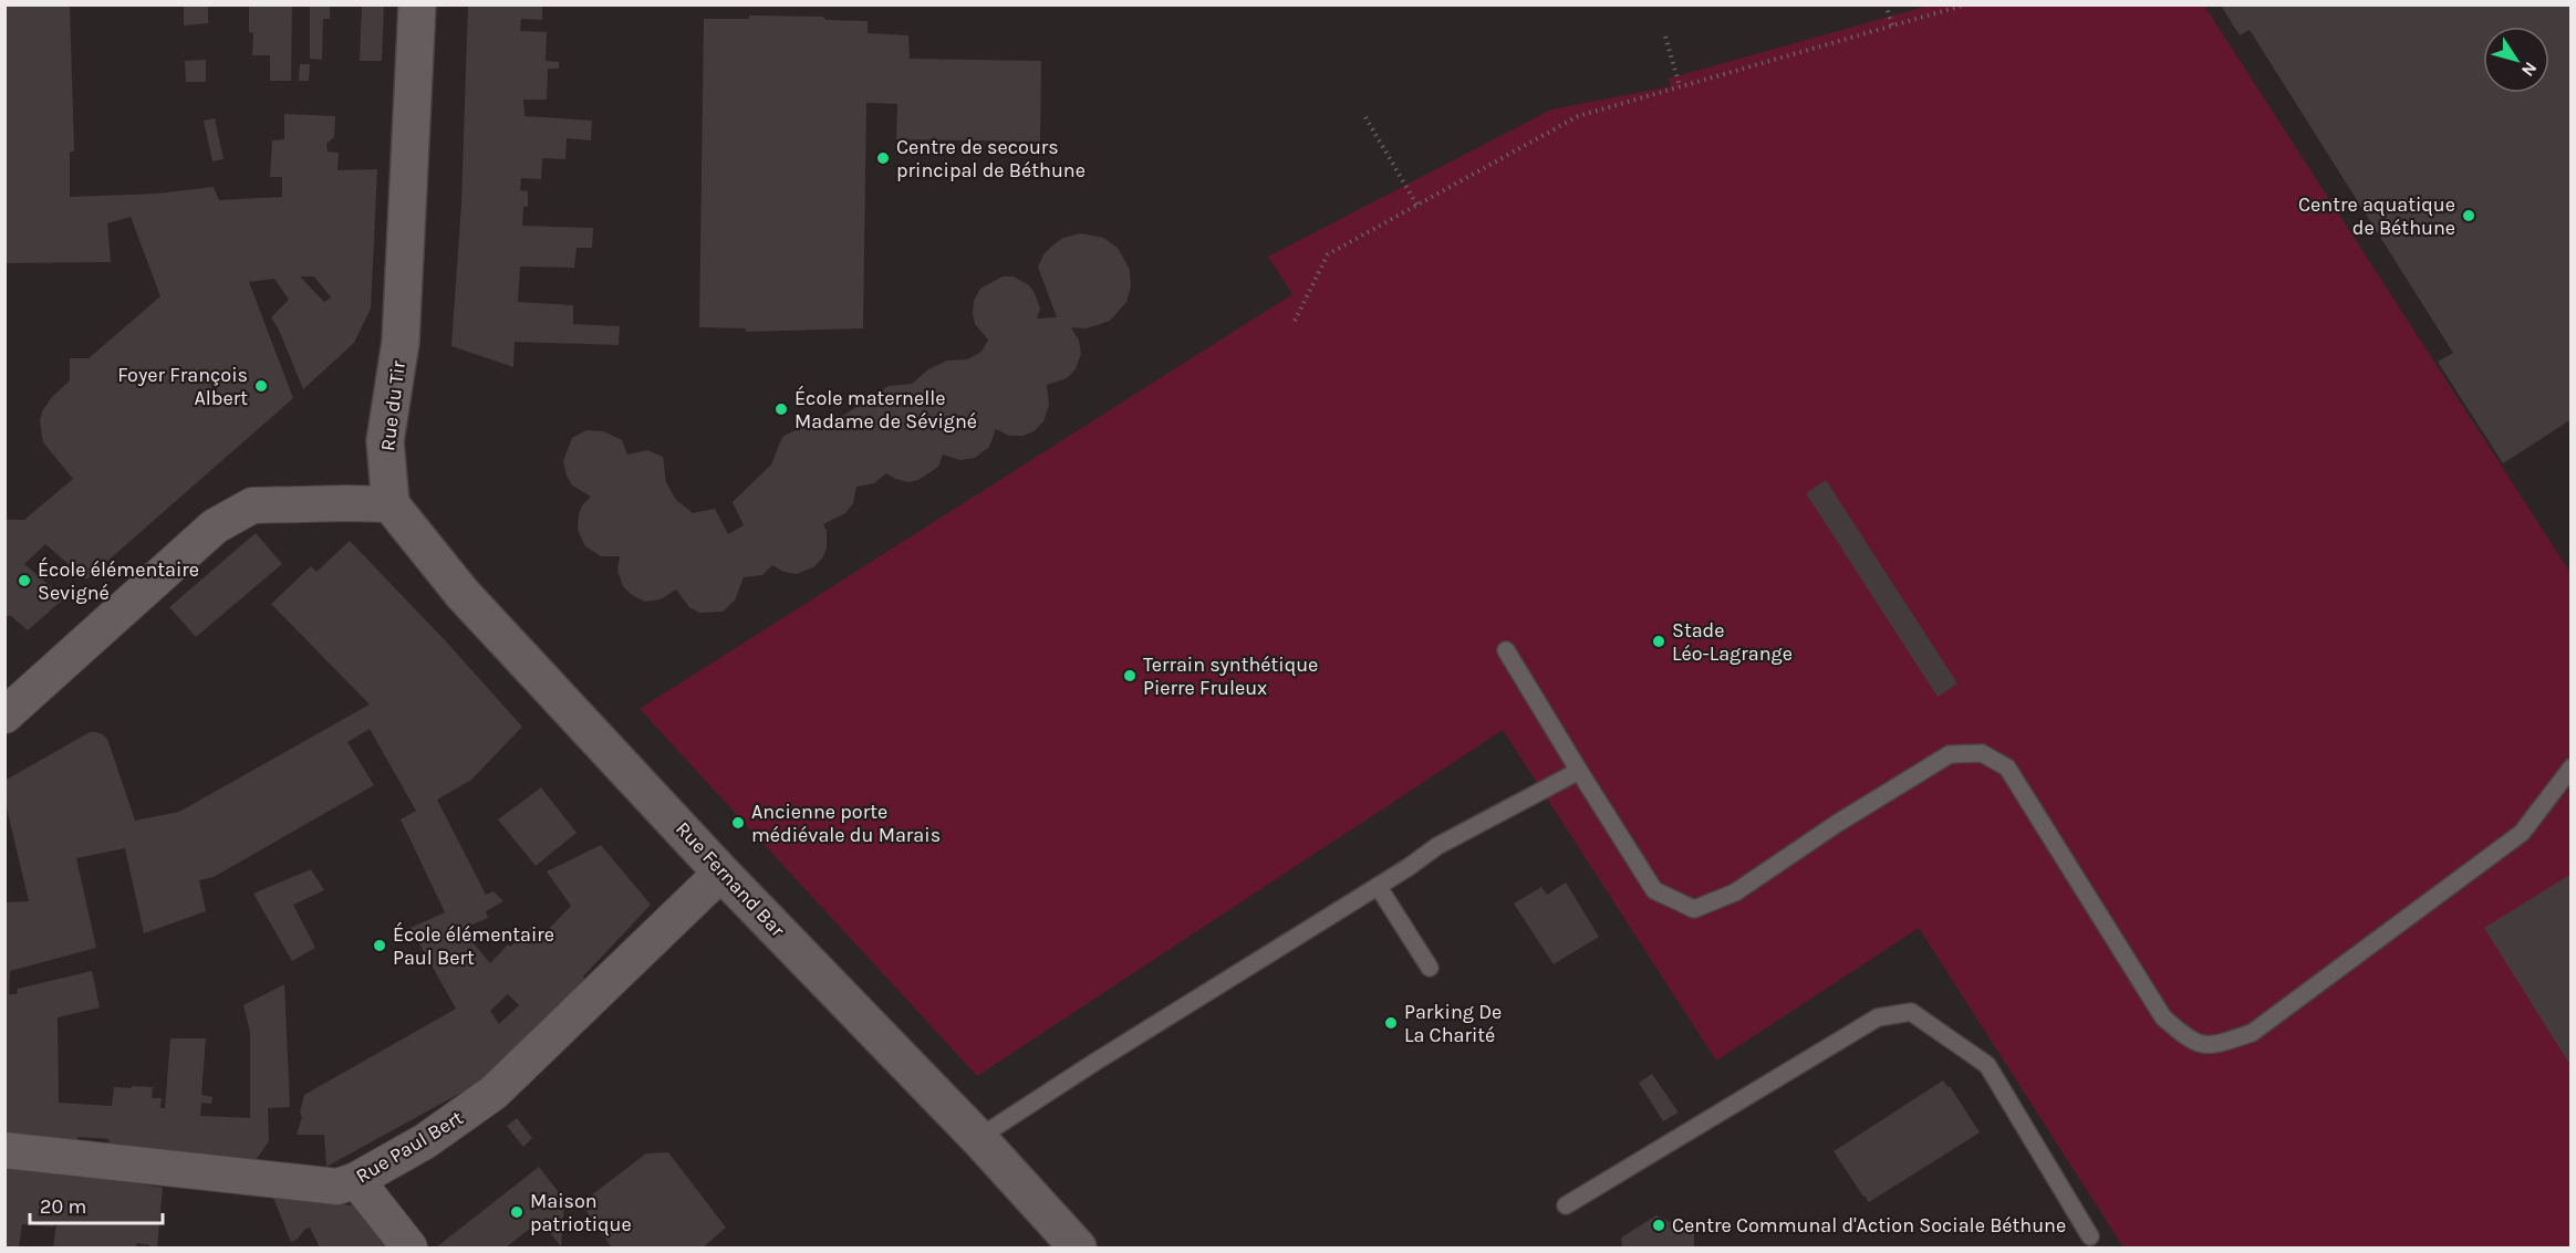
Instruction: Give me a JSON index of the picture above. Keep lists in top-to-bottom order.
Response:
{
  "streets": {
    "street": ["Rue du Tir", "Rue Fernand Bar", "Rue Paul Bert"]
  },
  "crossings": [
    ["Rue du Tir", "Rue Fernand Bar"],
    ["Rue Fernand Bar", "Rue Paul Bert"]
  ],
  "places": [
    "Centre de secours principal de Béthune",
    "Centre aquatique de Béthune",
    "Foyer François Albert",
    "École maternelle Madame de Sévigné",
    "École élémentaire Sevigné",
    "Stade Léo-Lagrange",
    "Terrain synthétique Pierre Fruleux",
    "Ancienne porte médiévale du Marais",
    "École élémentaire Paul Bert",
    "Parking De La Charité",
    "Maison patriotique",
    "Centre Communal d'Action Sociale Béthune"
  ],
  "scale_bar": "20 m",
  "north": "bottom right"
}
